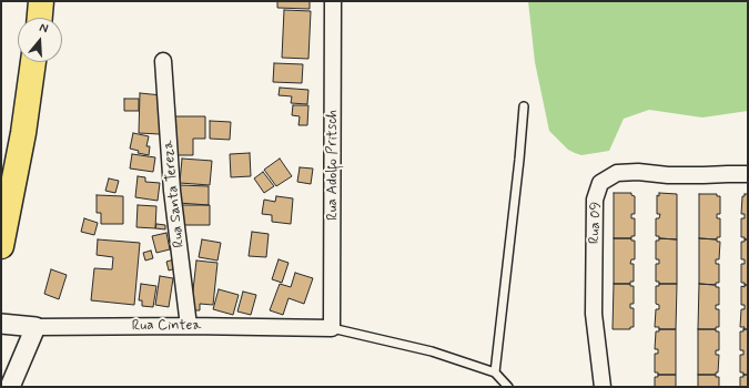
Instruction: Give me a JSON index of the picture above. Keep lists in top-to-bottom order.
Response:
{
  "streets": {
    "street": [
      "Rua Adolfo Pritsch",
      "Rua Santa Tereza",
      "Rua 09",
      "Rua Cintea"
    ]
  },
  "crossings": [
    ["Rua Adolfo Pritsch", "Rua Cintea"],
    ["Rua Santa Tereza", "Rua Cintea"]
  ],
  "north": "top"
}
